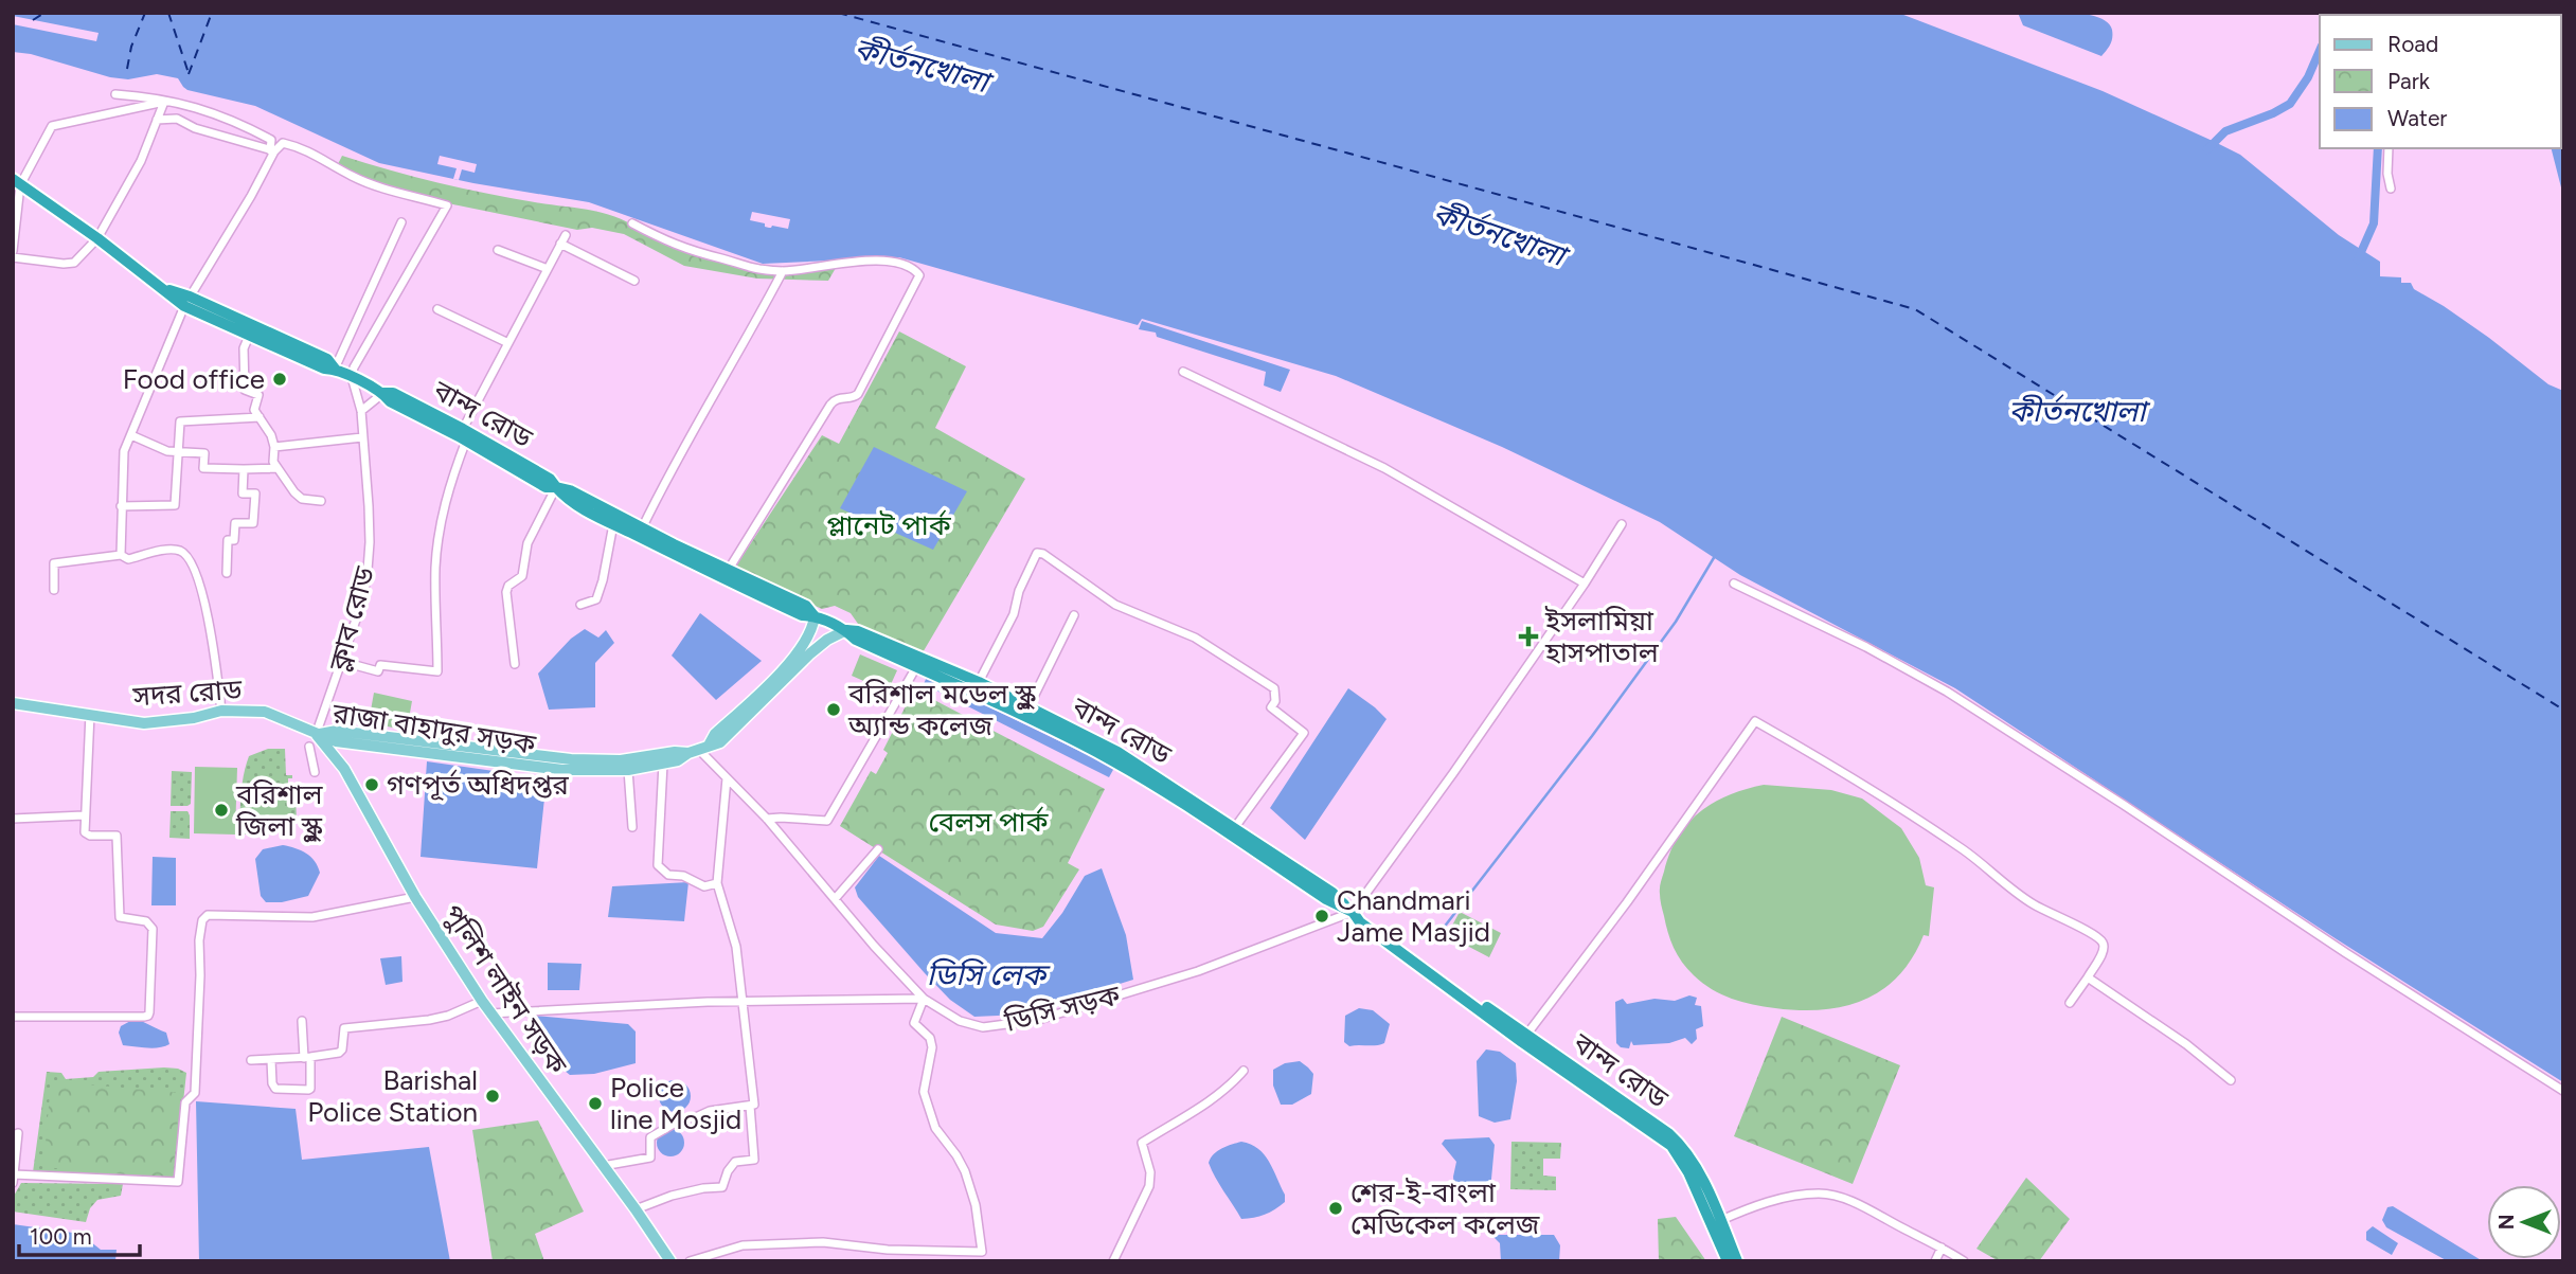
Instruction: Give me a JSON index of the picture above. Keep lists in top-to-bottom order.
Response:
{
  "streets": {
    "highway": ["বান্দ রোড"],
    "main road": ["সদর রোড", "রাজা বাহাদুর সড়ক", "পুলিশ লাইন সড়ক"],
    "street": ["ক্লাব রোড", "ডিসি সড়ক"]
  },
  "crossings": [
    ["বান্দ রোড", "ক্লাব রোড"],
    ["বান্দ রোড", "রাজা বাহাদুর সড়ক"],
    ["বান্দ রোড", "ডিসি সড়ক"],
    ["ক্লাব রোড", "সদর রোড"],
    ["ক্লাব রোড", "রাজা বাহাদুর সড়ক"],
    ["ক্লাব রোড", "পুলিশ লাইন সড়ক"],
    ["সদর রোড", "রাজা বাহাদুর সড়ক"],
    ["সদর রোড", "পুলিশ লাইন সড়ক"],
    ["রাজা বাহাদুর সড়ক", "পুলিশ লাইন সড়ক"],
    ["রাজা বাহাদুর সড়ক", "ডিসি সড়ক"]
  ],
  "water": ["কীর্তনখোলা", "ডিসি লেক"],
  "parks": ["প্লানেট পার্ক", "বেলস পার্ক"],
  "places": {
    "other": [
      "Food office",
      "বরিশাল মডেল স্কুল অ্যান্ড কলেজ",
      "গণপূর্ত অধিদপ্তর",
      "বরিশাল জিলা স্কুল",
      "Chandmari Jame Masjid",
      "Barishal Police Station",
      "Police line Mosjid",
      "শের-ই-বাংলা মেডিকেল কলেজ"
    ],
    "health": ["ইসলামিয়া হাসপাতাল"]
  },
  "legend": ["Road", "Park", "Water"],
  "scale_bar": "100 m",
  "north": "left"
}
